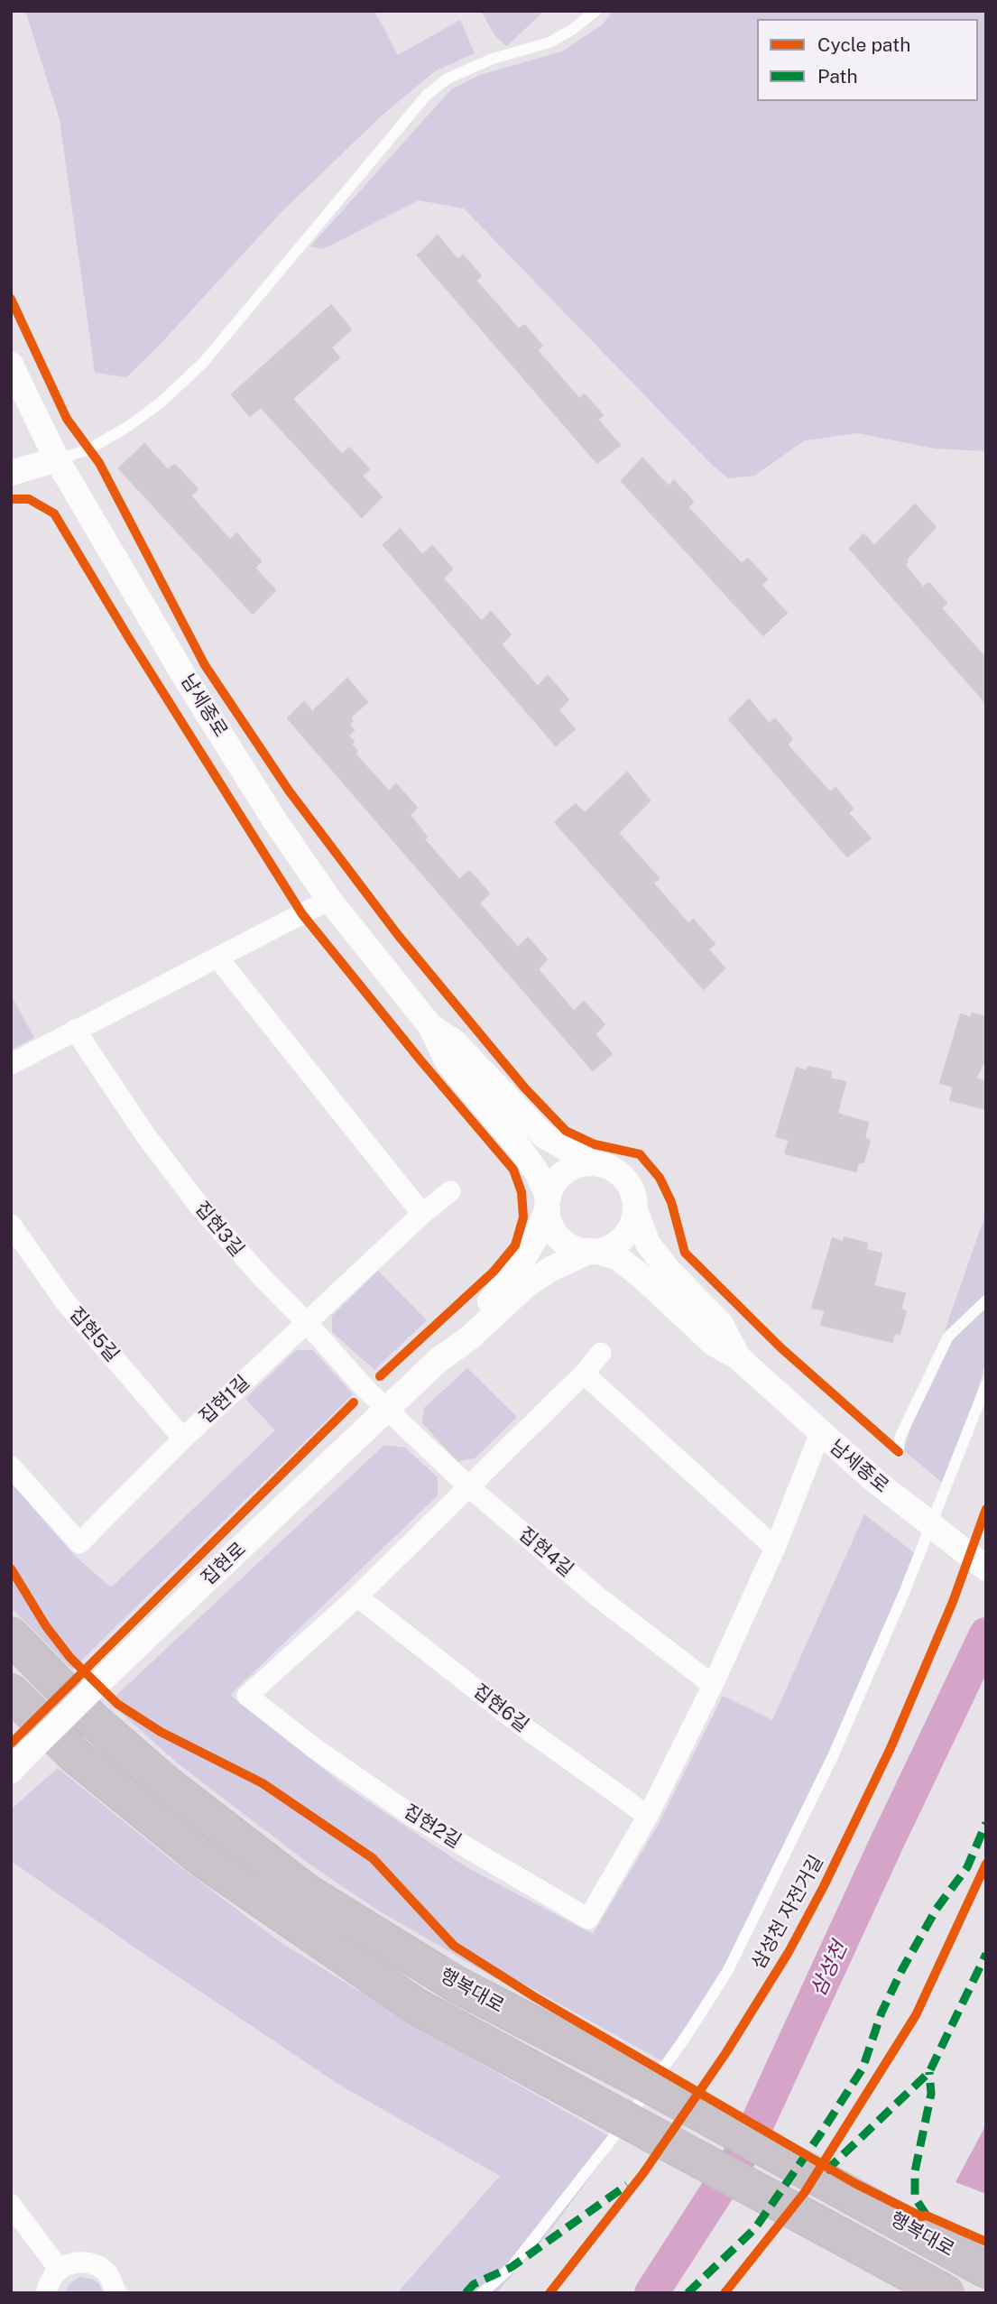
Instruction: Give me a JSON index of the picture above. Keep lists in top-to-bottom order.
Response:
{
  "streets": {
    "highway": ["행복대로"],
    "street": [
      "남세종로",
      "집현3길",
      "집현5길",
      "집현1길",
      "집현4길",
      "집현로",
      "집현6길",
      "집현2길"
    ],
    "cycle path": ["삼성천 자전거길"]
  },
  "crossings": [
    ["남세종로", "집현로"],
    ["남세종로", "집현2길"],
    ["집현3길", "집현1길"],
    ["집현3길", "집현4길"],
    ["집현3길", "집현로"],
    ["집현5길", "집현1길"],
    ["집현4길", "집현로"],
    ["집현4길", "집현2길"],
    ["집현6길", "집현2길"]
  ],
  "water": ["삼성천"],
  "legend": ["Cycle path", "Path"]
}
